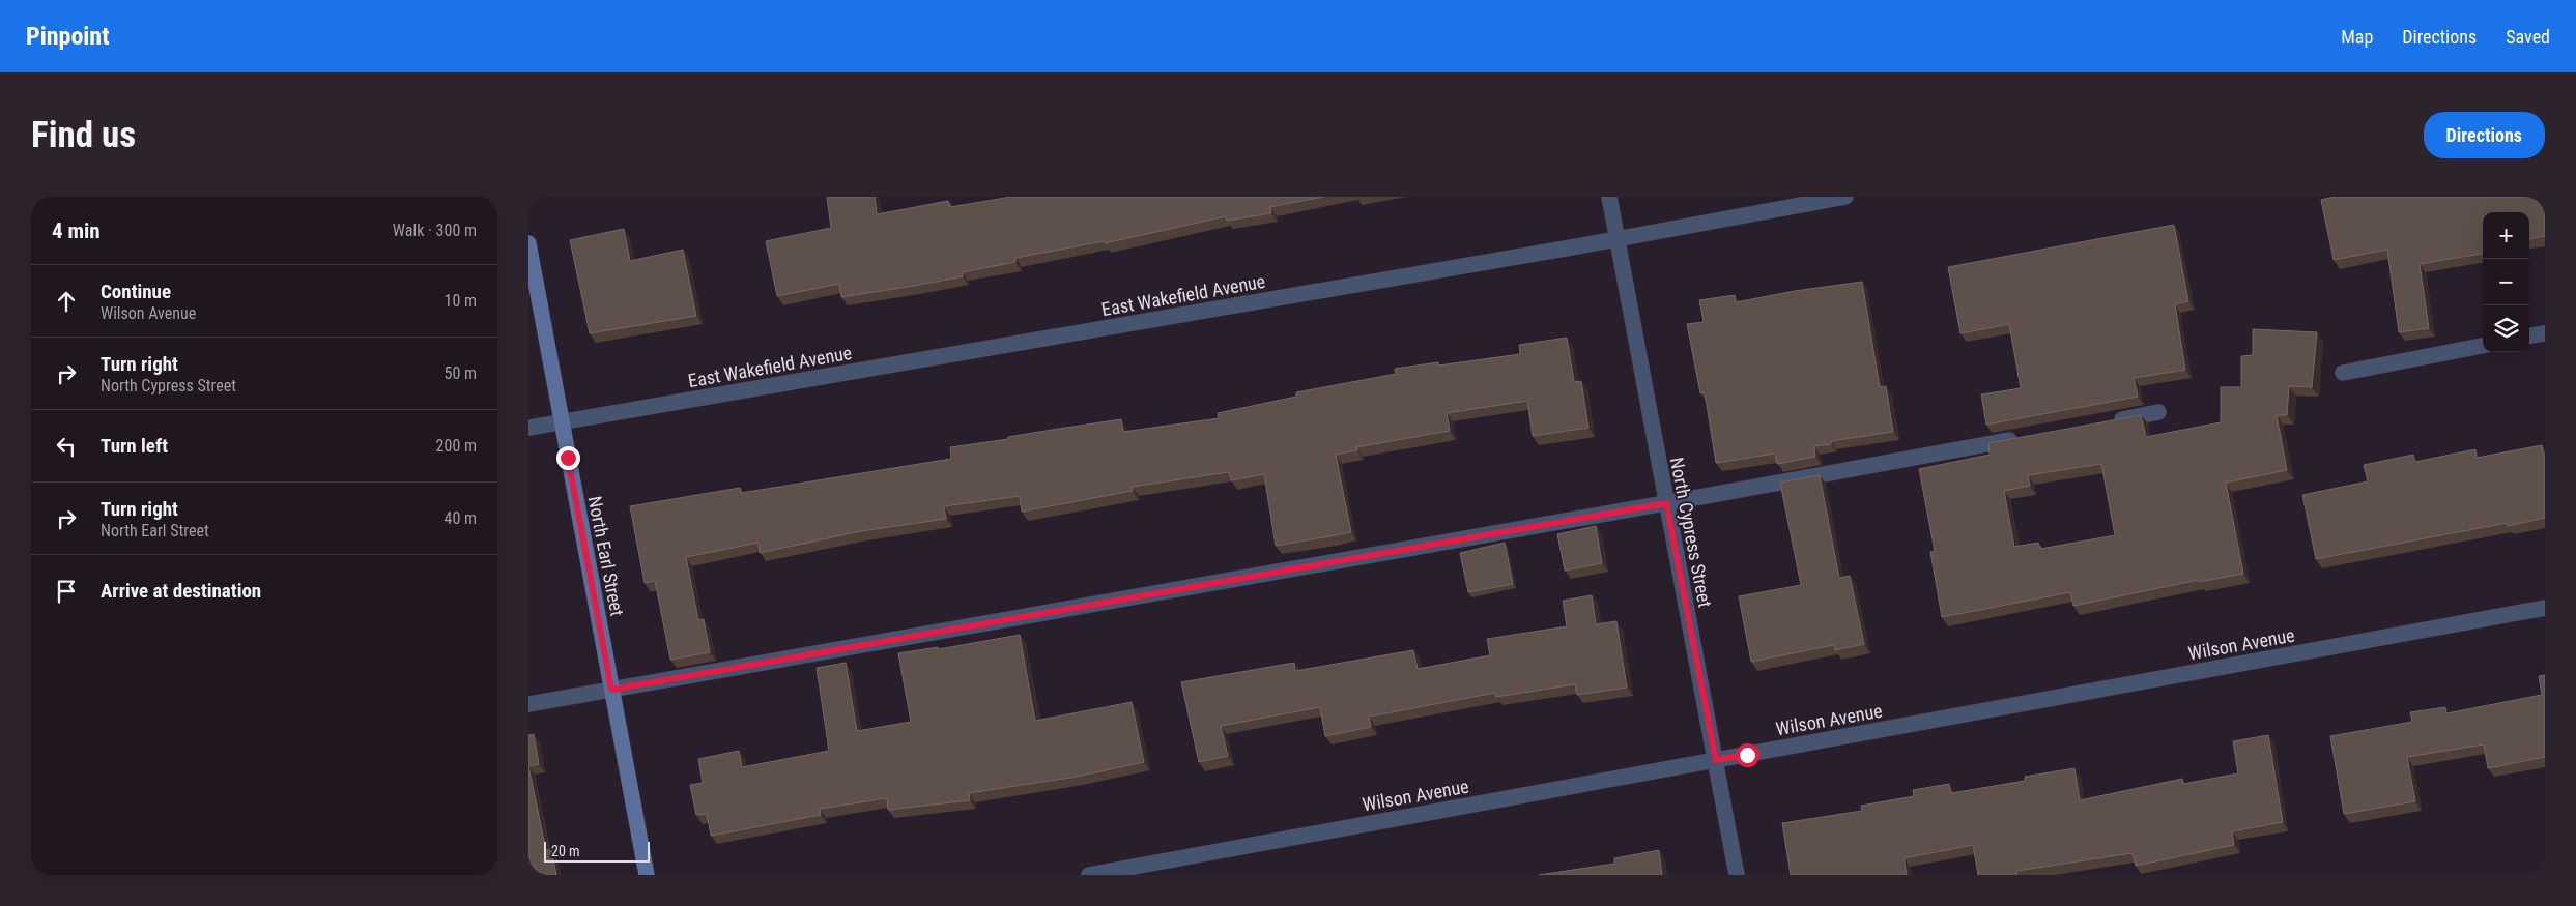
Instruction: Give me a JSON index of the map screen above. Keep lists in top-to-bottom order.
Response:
{
  "streets": {
    "street": [
      "East Wakefield Avenue",
      "North Cypress Street",
      "North Earl Street",
      "Wilson Avenue"
    ]
  },
  "crossings": [
    ["East Wakefield Avenue", "North Cypress Street"],
    ["East Wakefield Avenue", "North Earl Street"],
    ["North Cypress Street", "Wilson Avenue"]
  ],
  "scale_bar": "20 m",
  "page": {
    "header": "Pinpoint",
    "nav": ["Map", "Directions", "Saved"],
    "buttons": "Directions",
    "title": "Find us",
    "heading": ["4 min", "Walk · 300 m"],
    "map_buttons": ["+", "−"],
    "list": [
      ["Continue", "Wilson Avenue", "10 m"],
      ["Turn right", "North Cypress Street", "50 m"],
      ["Turn left", "200 m"],
      ["Turn right", "North Earl Street", "40 m"],
      "Arrive at destination"
    ],
    "scale": "20 m"
  }
}
